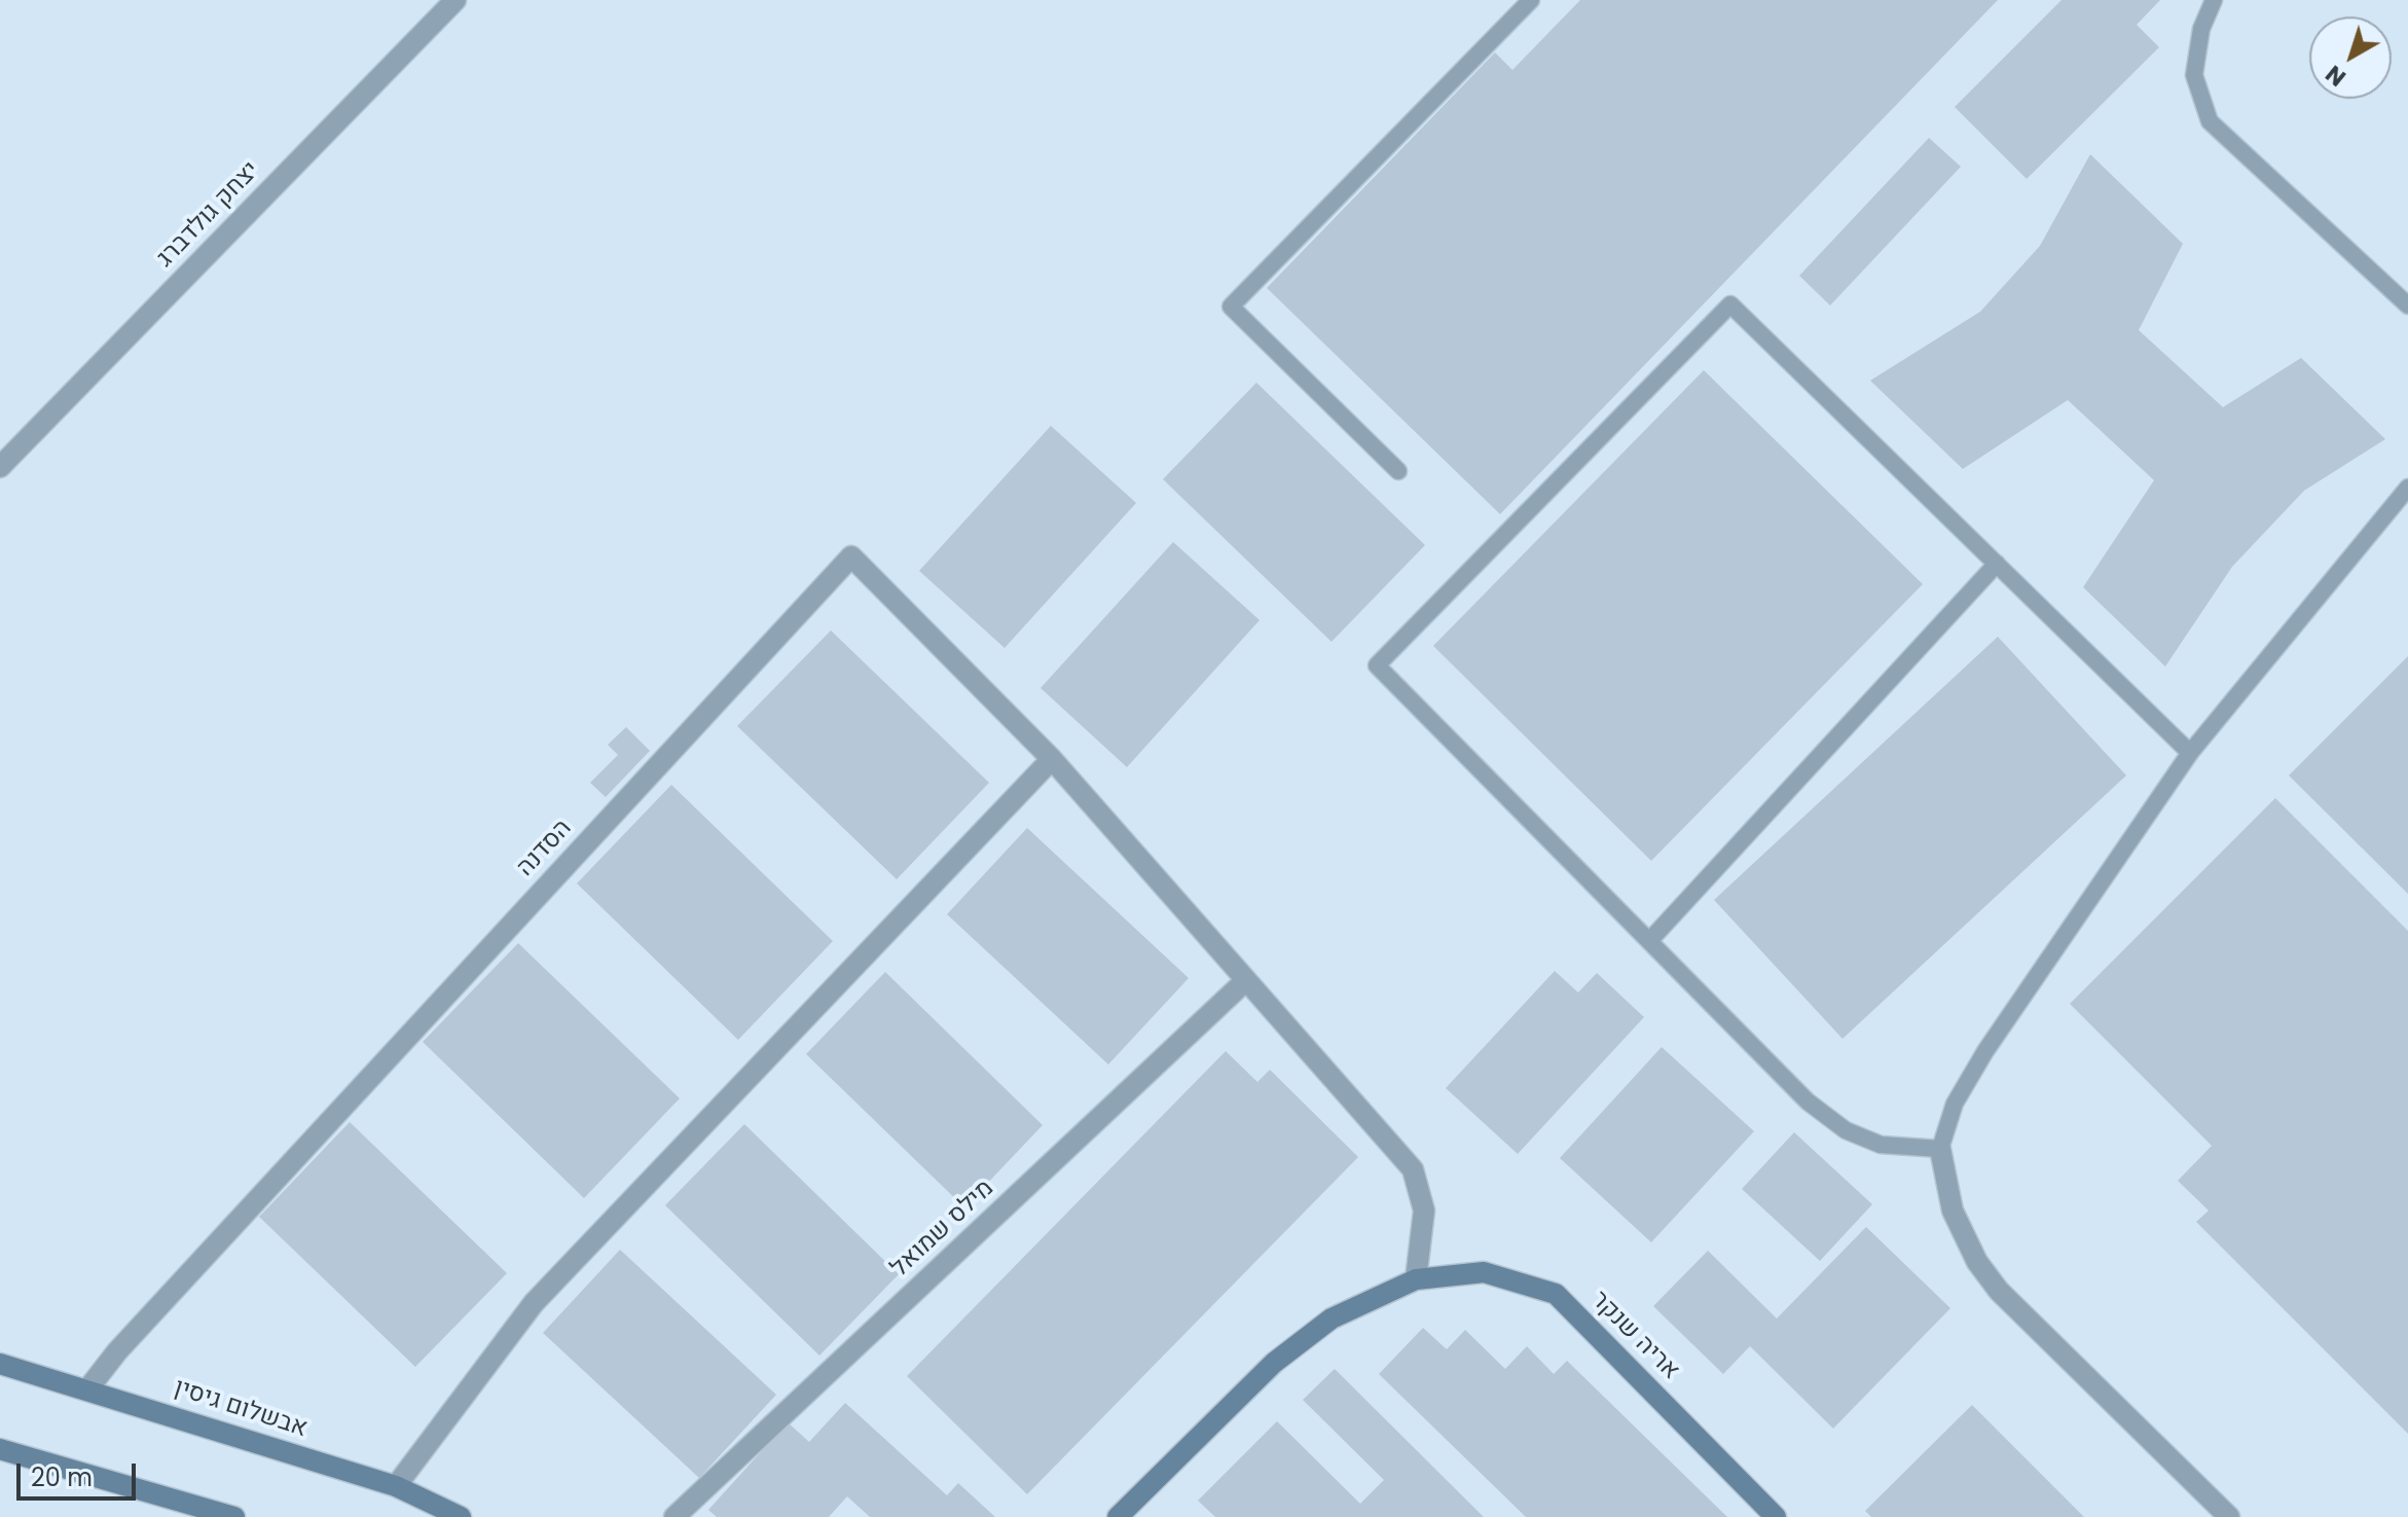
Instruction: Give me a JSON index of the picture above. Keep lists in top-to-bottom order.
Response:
{
  "streets": {
    "street": [
      "יצחק גולדברג",
      "הסדנה",
      "מילס שמואל",
      "אריה שנקר",
      "אבשלום גיסין"
    ]
  },
  "crossings": [
    ["הסדנה", "מילס שמואל"],
    ["הסדנה", "אבשלום גיסין"]
  ],
  "scale_bar": "20 m",
  "north": "bottom left"
}
